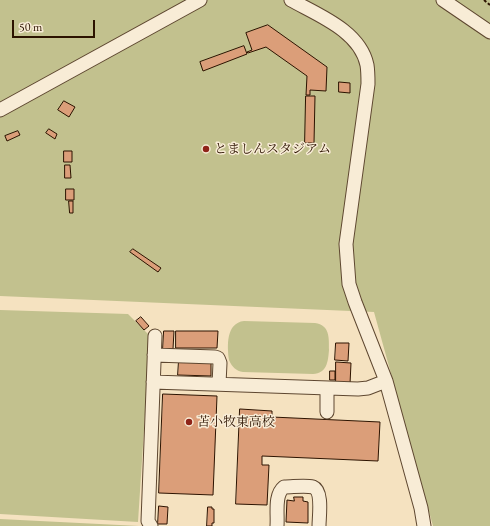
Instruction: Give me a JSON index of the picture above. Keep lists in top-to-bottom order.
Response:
{
  "places": ["とましんスタジアム", "苫小牧東高校"],
  "scale_bar": "50 m"
}
